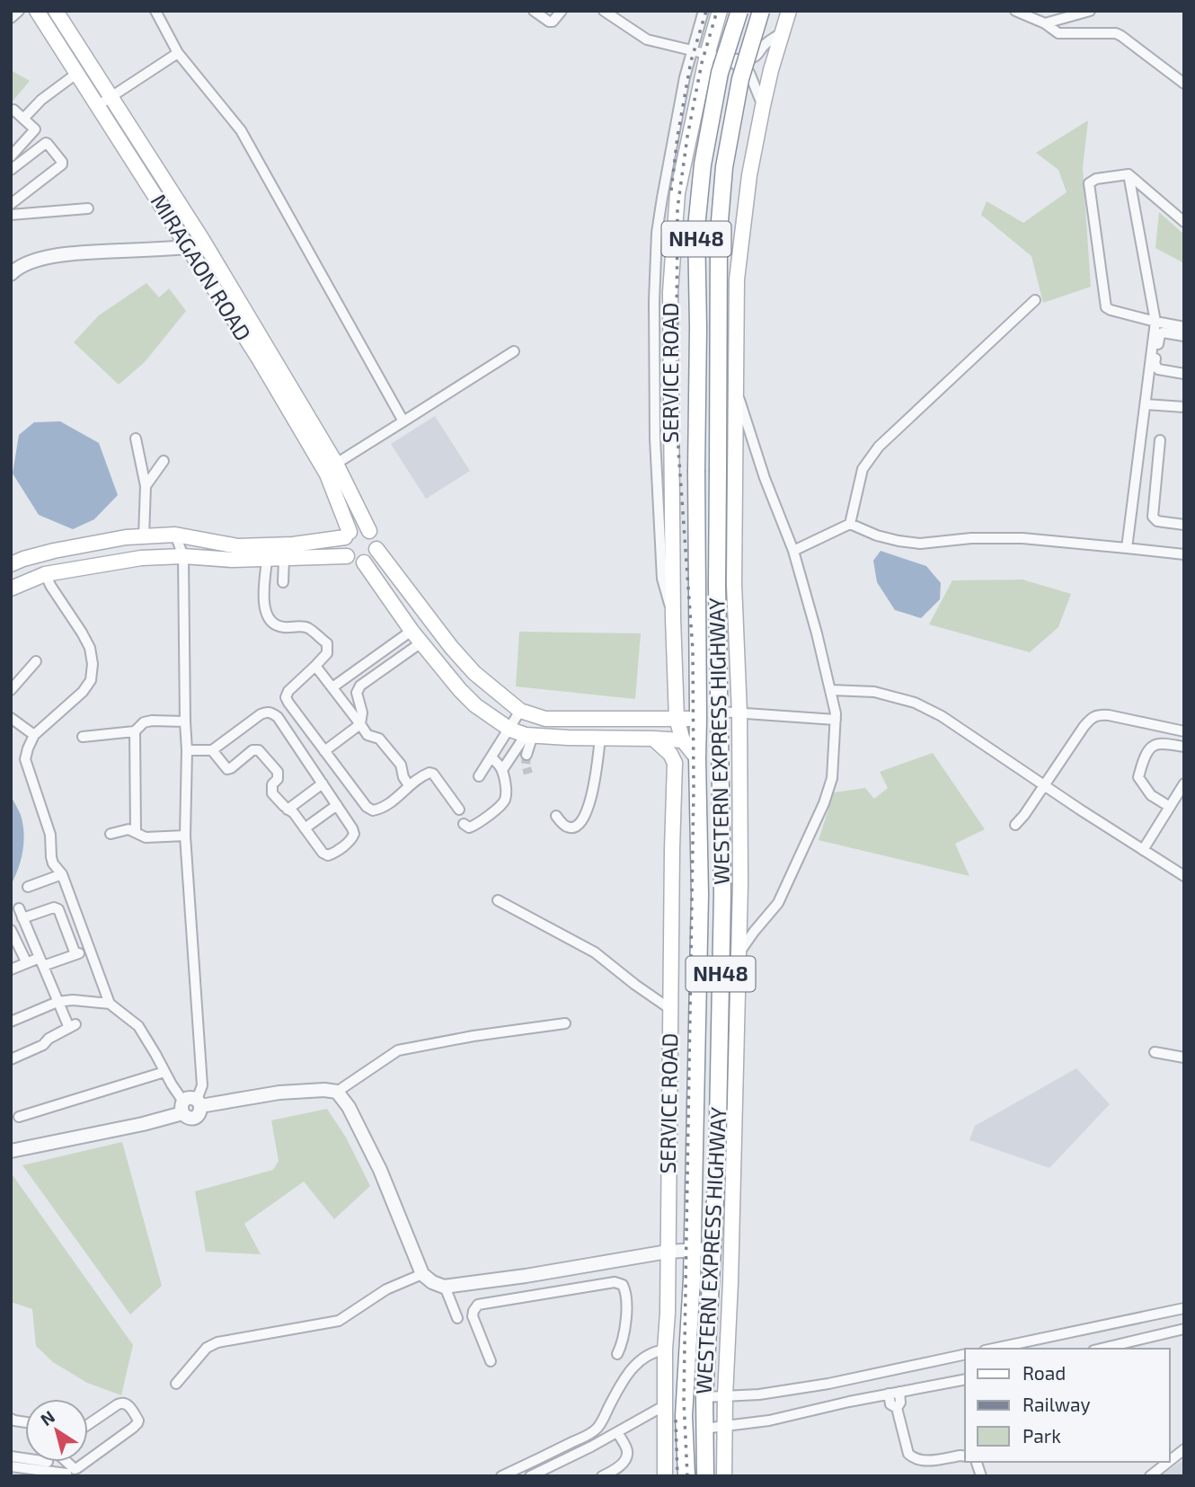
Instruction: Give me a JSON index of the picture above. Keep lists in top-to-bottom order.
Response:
{
  "streets": {
    "highway": ["NH48", "WESTERN EXPRESS HIGHWAY"],
    "main road": ["MIRAGAON ROAD", "SERVICE ROAD"]
  },
  "legend": ["Road", "Railway", "Park"],
  "north": "top left"
}
